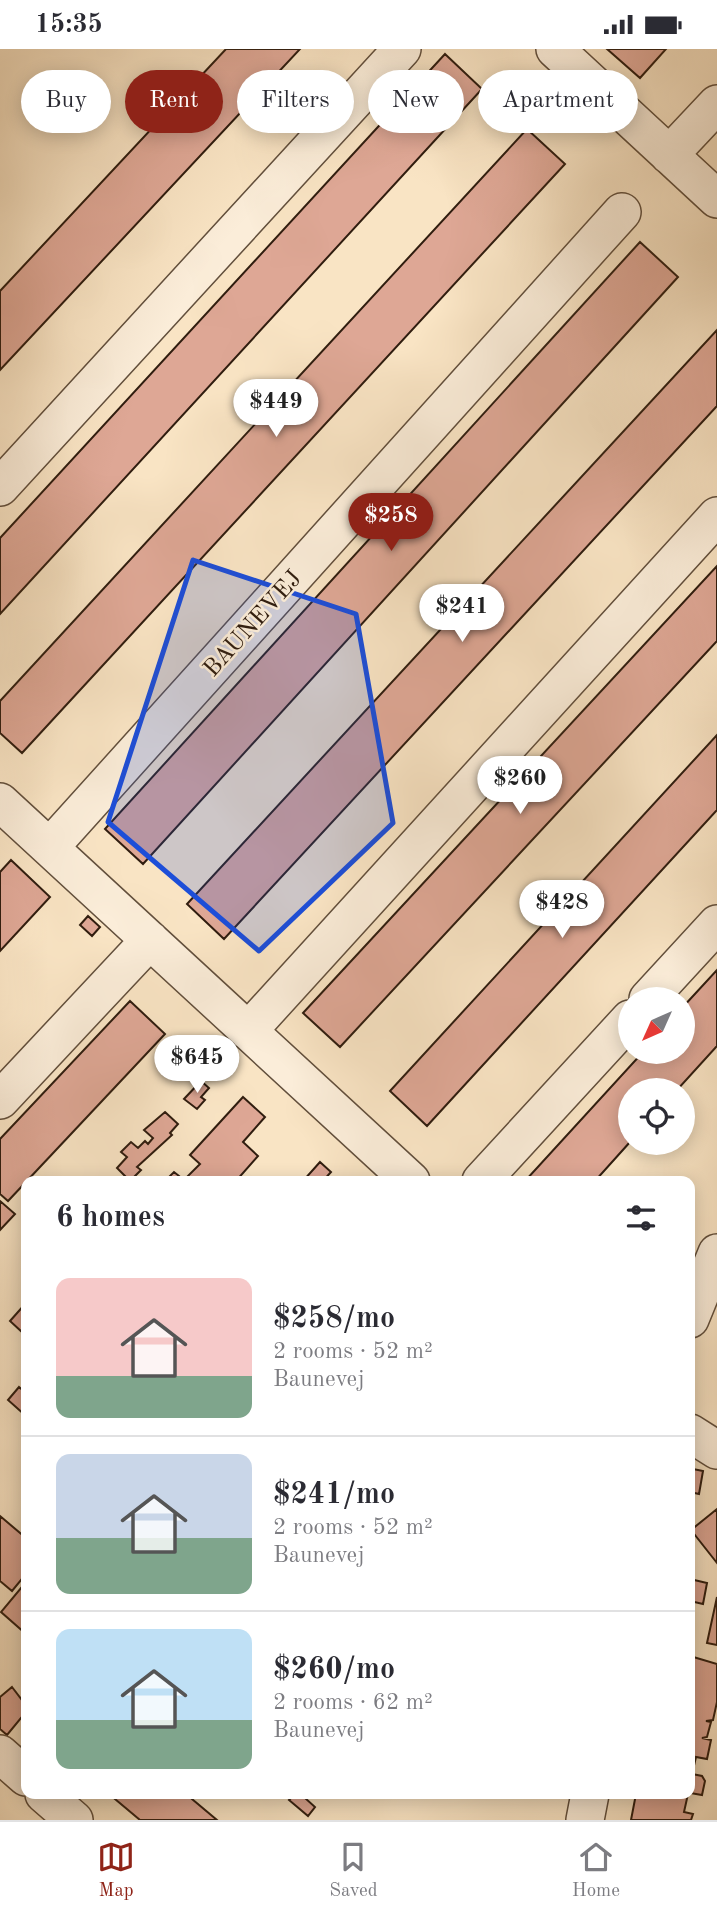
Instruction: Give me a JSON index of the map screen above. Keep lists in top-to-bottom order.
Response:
{
  "streets": {
    "street": ["BAUNEVEJ"]
  },
  "north": "bottom left",
  "page": {
    "status": "15:35",
    "chip": [
      "Buy",
      "Rent",
      "Filters",
      "New",
      "Apartment"
    ],
    "price": [
      "$449",
      "$258",
      "$241",
      "$260",
      "$428",
      "$645"
    ],
    "heading": "6 homes",
    "list": [
      {
        "name": "$258/mo",
        "note": "2 rooms · 52 m² · Baunevej"
      },
      {
        "name": "$241/mo",
        "note": "2 rooms · 52 m² · Baunevej"
      },
      {
        "name": "$260/mo",
        "note": "2 rooms · 62 m² · Baunevej"
      }
    ],
    "tabs": ["Map", "Saved", "Home"]
  }
}
